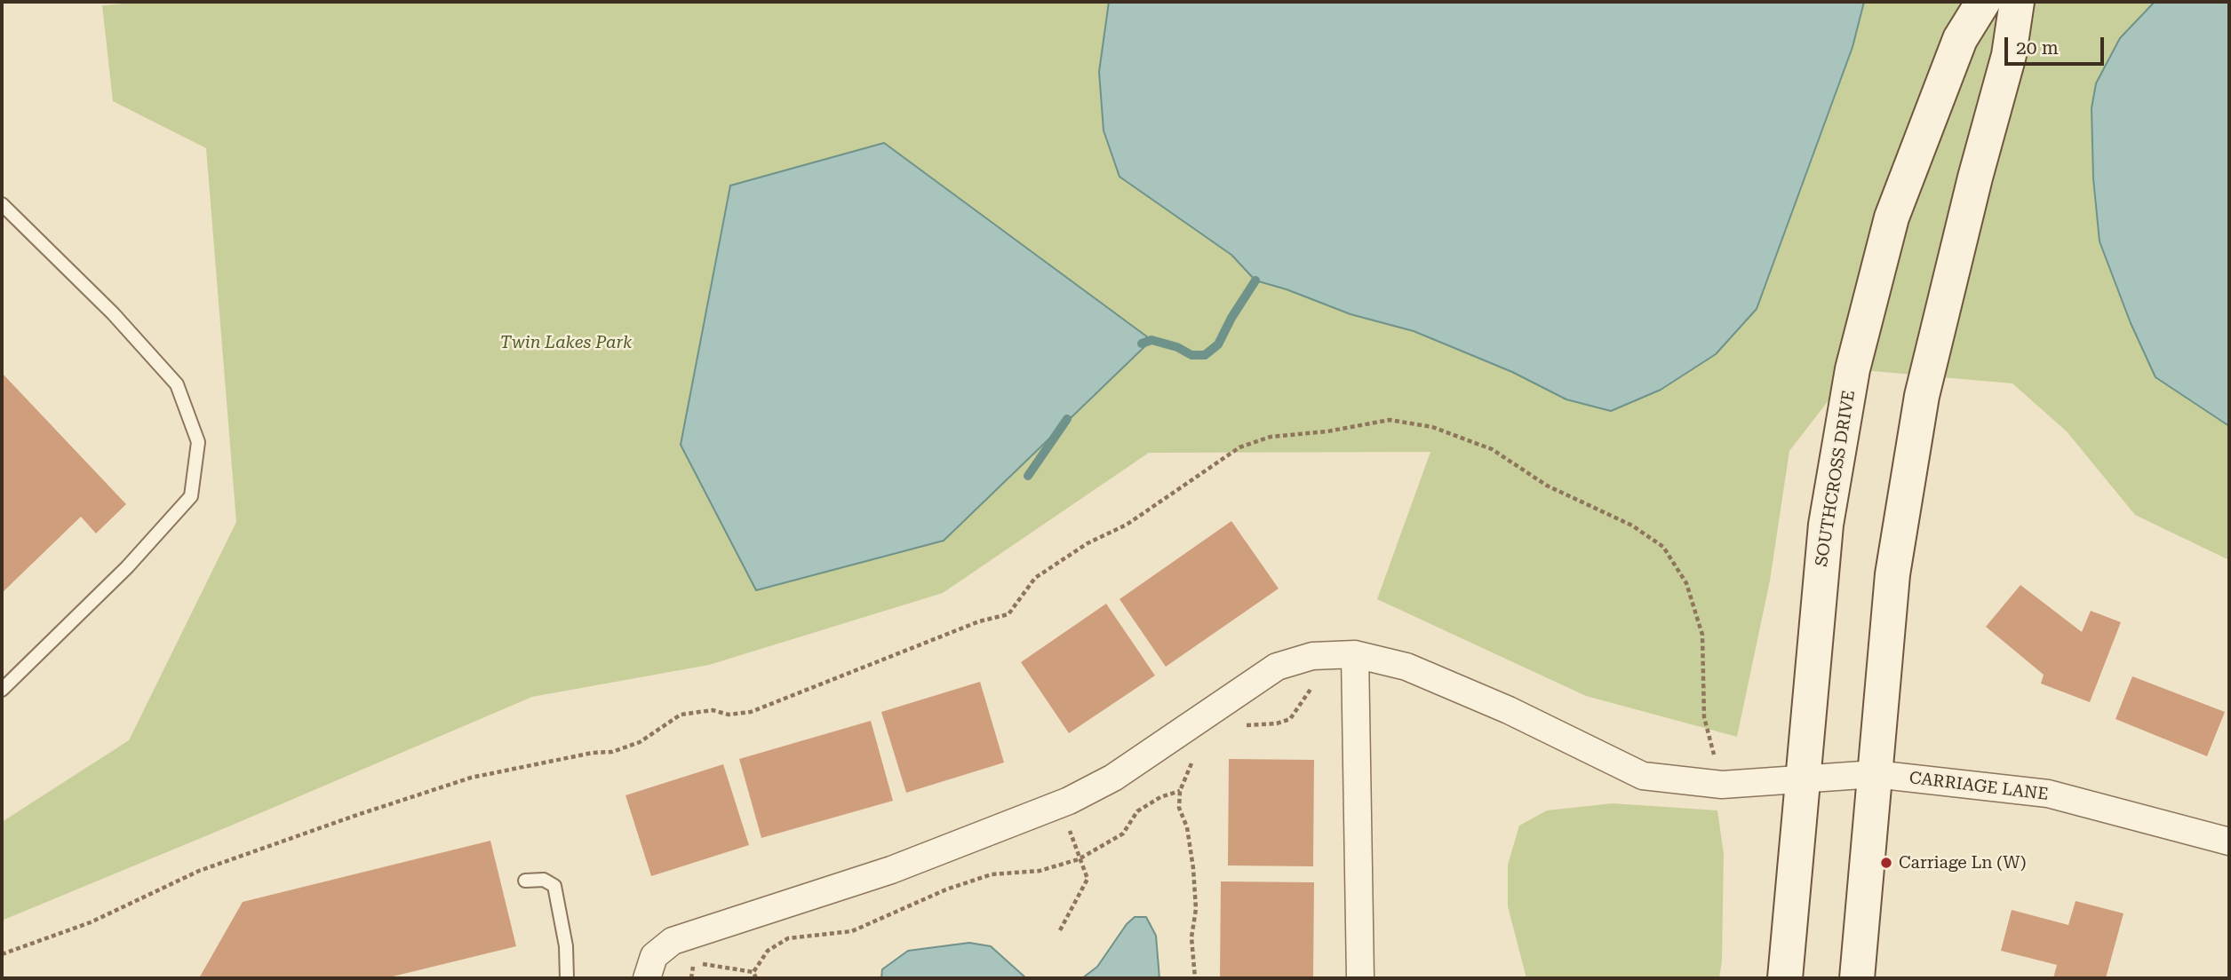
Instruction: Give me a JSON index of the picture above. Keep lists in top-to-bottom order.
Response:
{
  "streets": {
    "street": ["SOUTHCROSS DRIVE", "CARRIAGE LANE"]
  },
  "crossings": [
    ["SOUTHCROSS DRIVE", "CARRIAGE LANE"]
  ],
  "parks": ["Twin Lakes Park"],
  "places": ["Carriage Ln (W)"],
  "scale_bar": "20 m"
}
